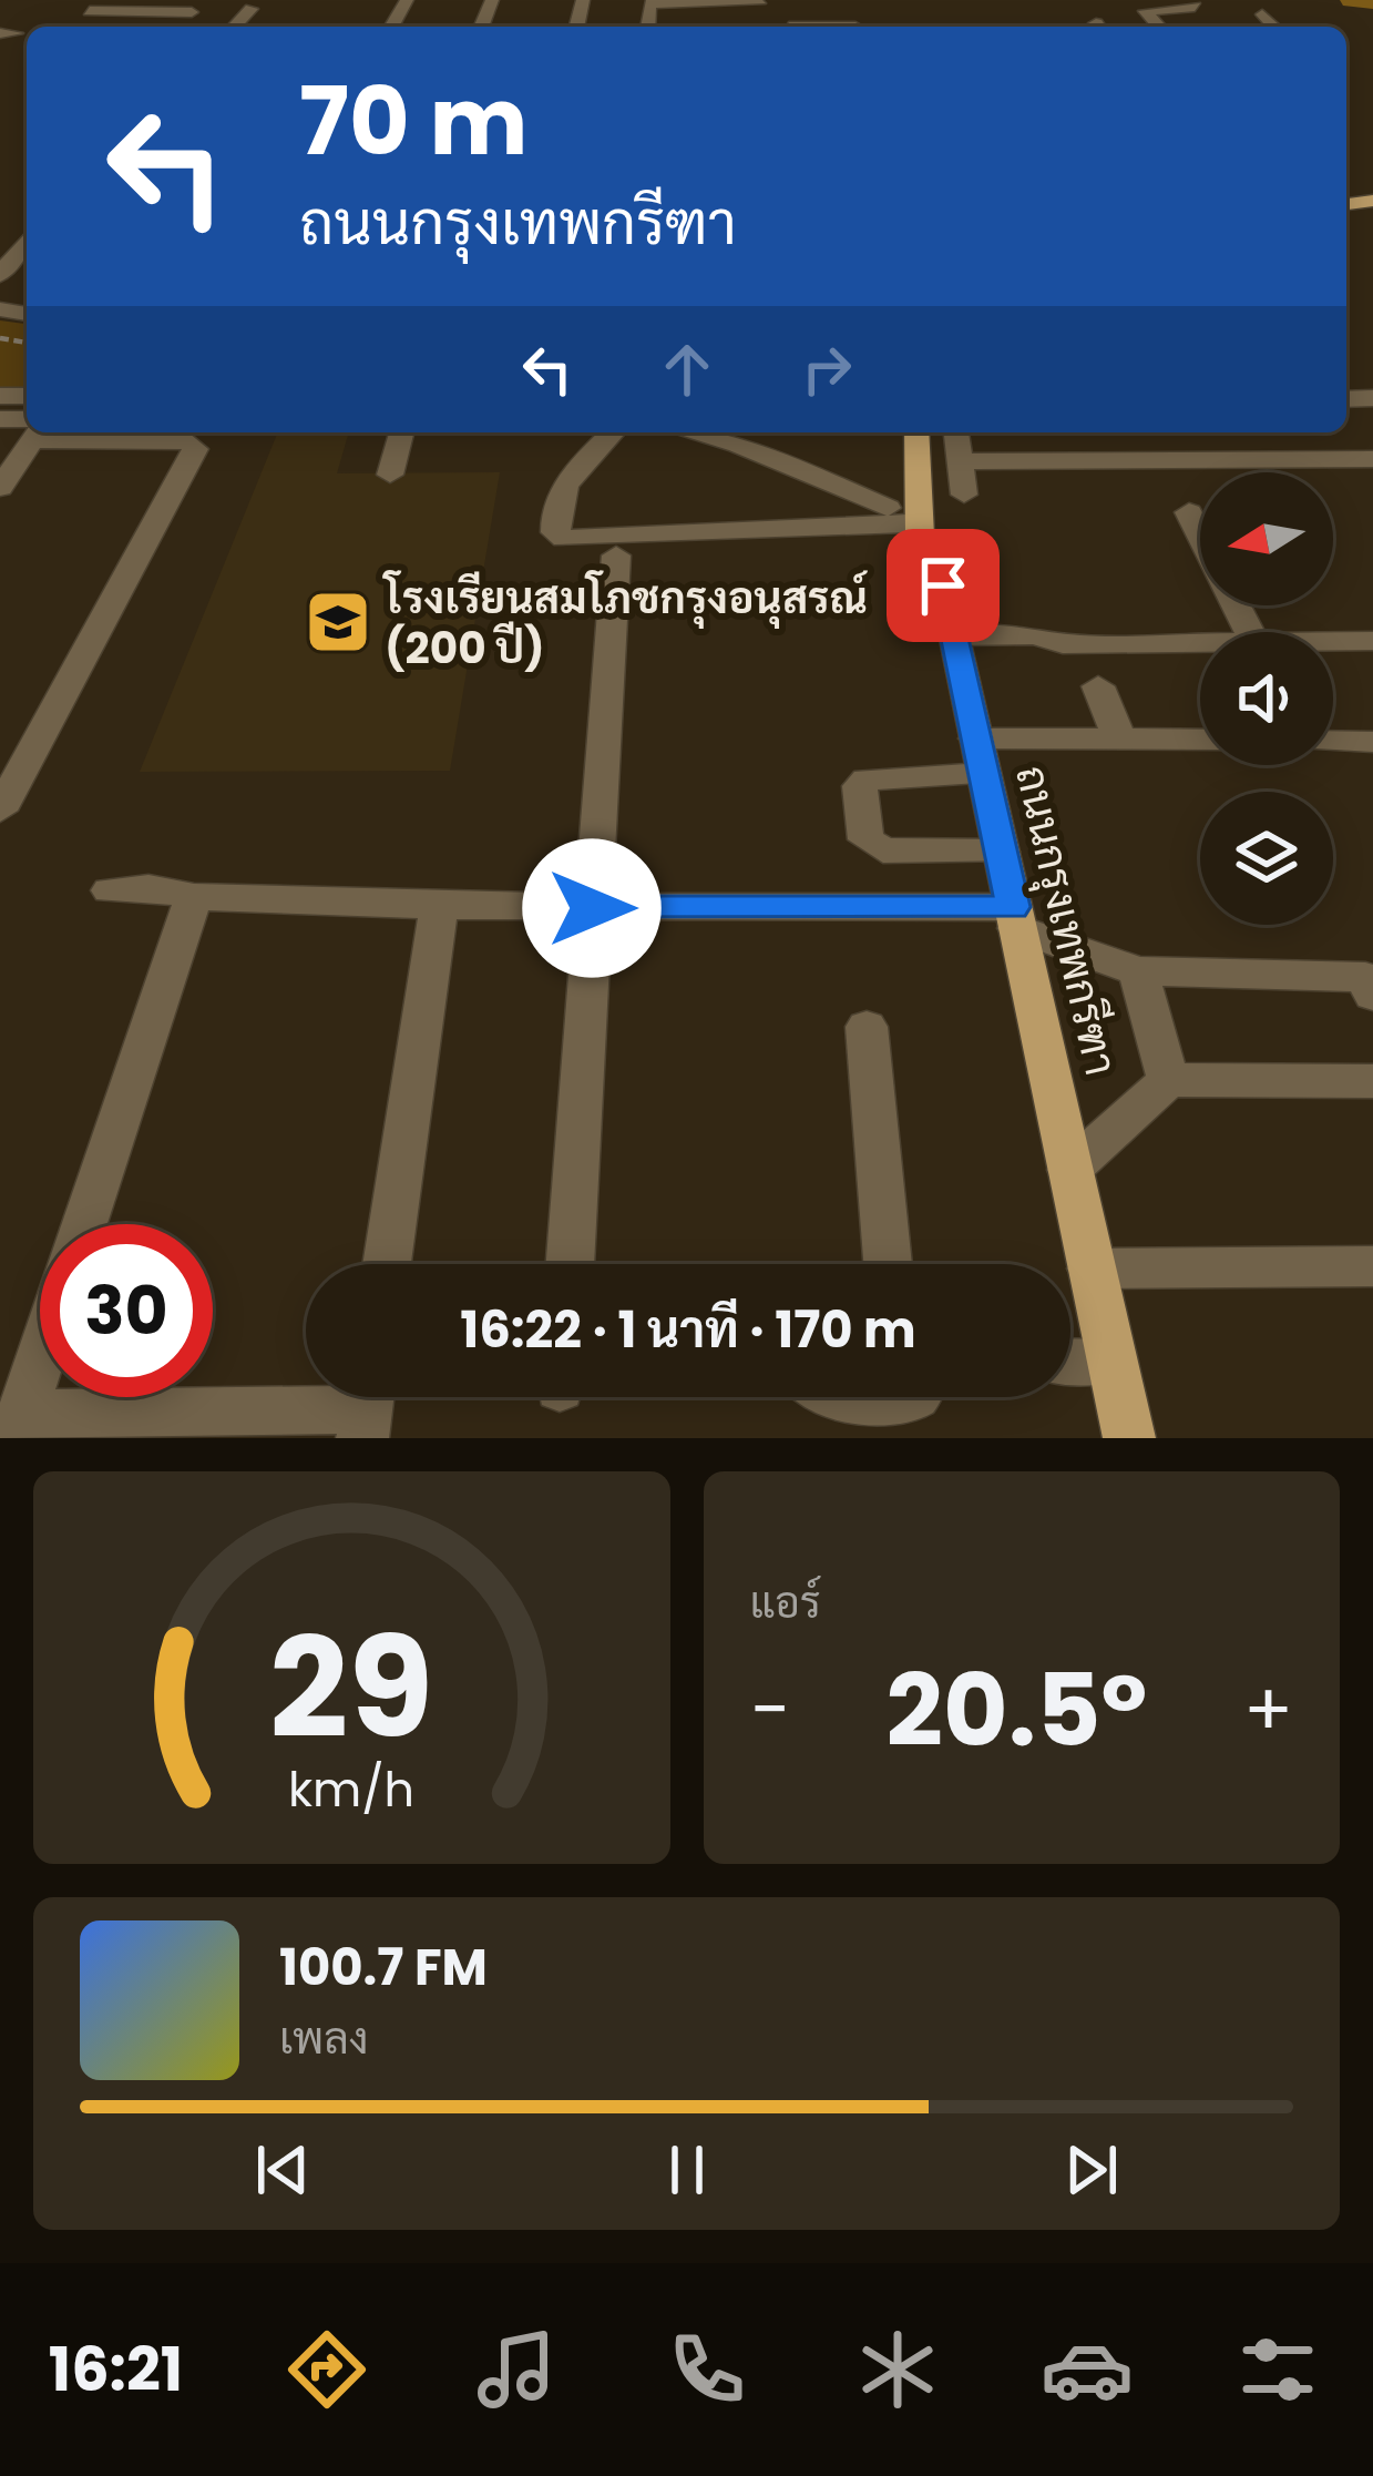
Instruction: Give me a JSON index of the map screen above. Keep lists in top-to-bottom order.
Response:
{
  "streets": {
    "main road": ["ถนนกรุงเทพกรีฑา"]
  },
  "places": {
    "school or university": ["โรงเรียนสมโภชกรุงอนุสรณ์ (200 ปี)"]
  },
  "north": "left",
  "page": {
    "turn": ["70 m", "ถนนกรุงเทพกรีฑา"],
    "limit": "30",
    "trip": "16:22 · 1 นาที · 170 m",
    "tile": "แอร์",
    "heat": ["−", "20.5°", "+"],
    "song": ["100.7 FM", "เพลง"],
    "tabs": "16:21",
    "gauge": ["29", "km/h"]
  }
}
